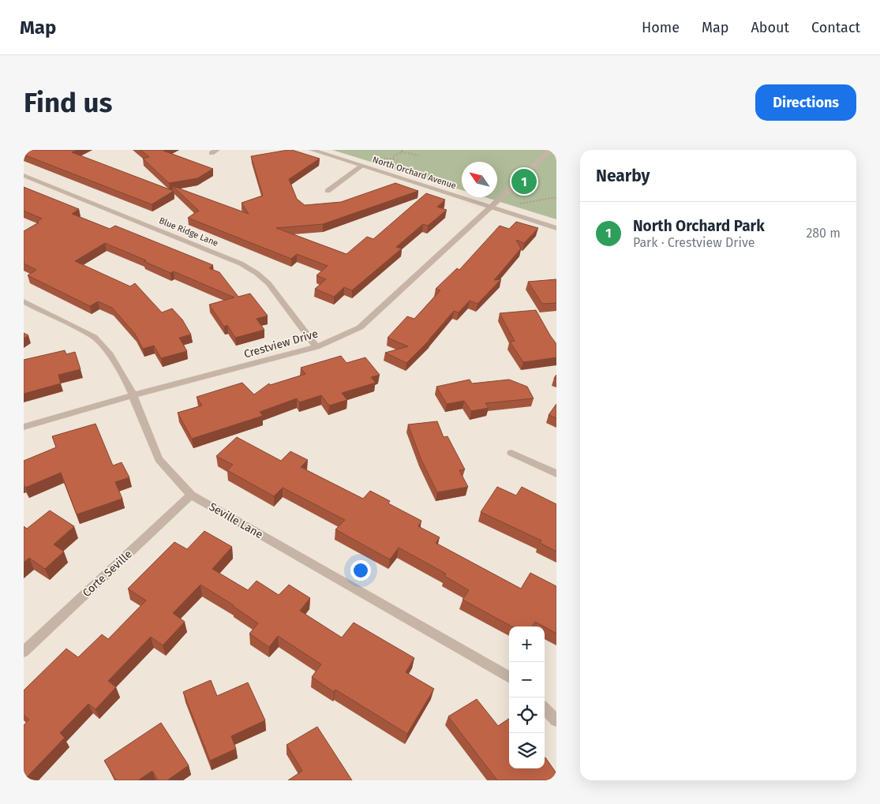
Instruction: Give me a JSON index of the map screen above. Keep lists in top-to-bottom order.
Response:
{
  "streets": {
    "street": [
      "North Orchard Avenue",
      "Blue Ridge Lane",
      "Crestview Drive",
      "Seville Lane",
      "Corte Seville"
    ]
  },
  "crossings": [
    ["North Orchard Avenue", "Crestview Drive"],
    ["Blue Ridge Lane", "Crestview Drive"],
    ["Crestview Drive", "Seville Lane"],
    ["Seville Lane", "Corte Seville"]
  ],
  "north": "top left",
  "page": {
    "header": "Map",
    "nav": [
      "Home",
      "Map",
      "About",
      "Contact"
    ],
    "buttons": "Directions",
    "title": "Find us",
    "heading": "Nearby",
    "pins": "1",
    "list": [
      {
        "mark": "1",
        "name": "North Orchard Park",
        "note": "Park · Crestview Drive",
        "value": "280 m"
      }
    ],
    "map_buttons": ["+", "−"]
  }
}
